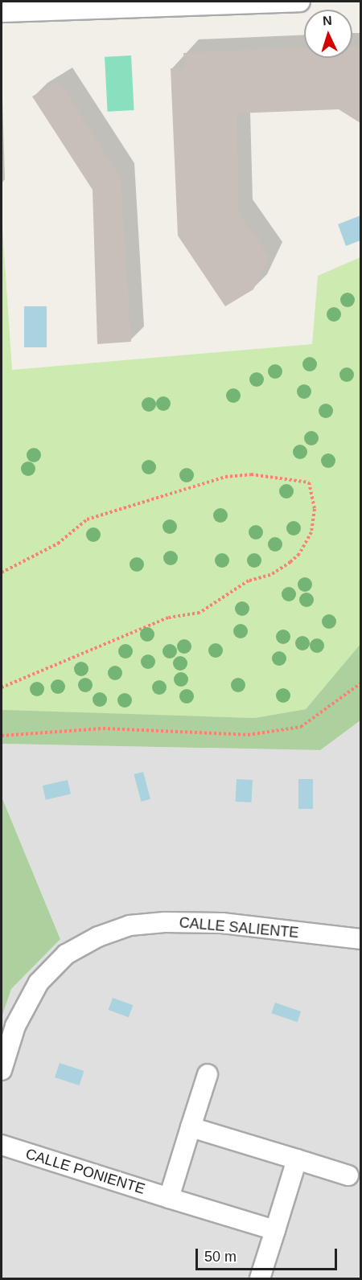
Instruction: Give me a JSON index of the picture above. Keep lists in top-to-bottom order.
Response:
{
  "streets": {
    "street": ["CALLE SALIENTE", "CALLE PONIENTE"]
  },
  "scale_bar": "50 m",
  "north": "top"
}
